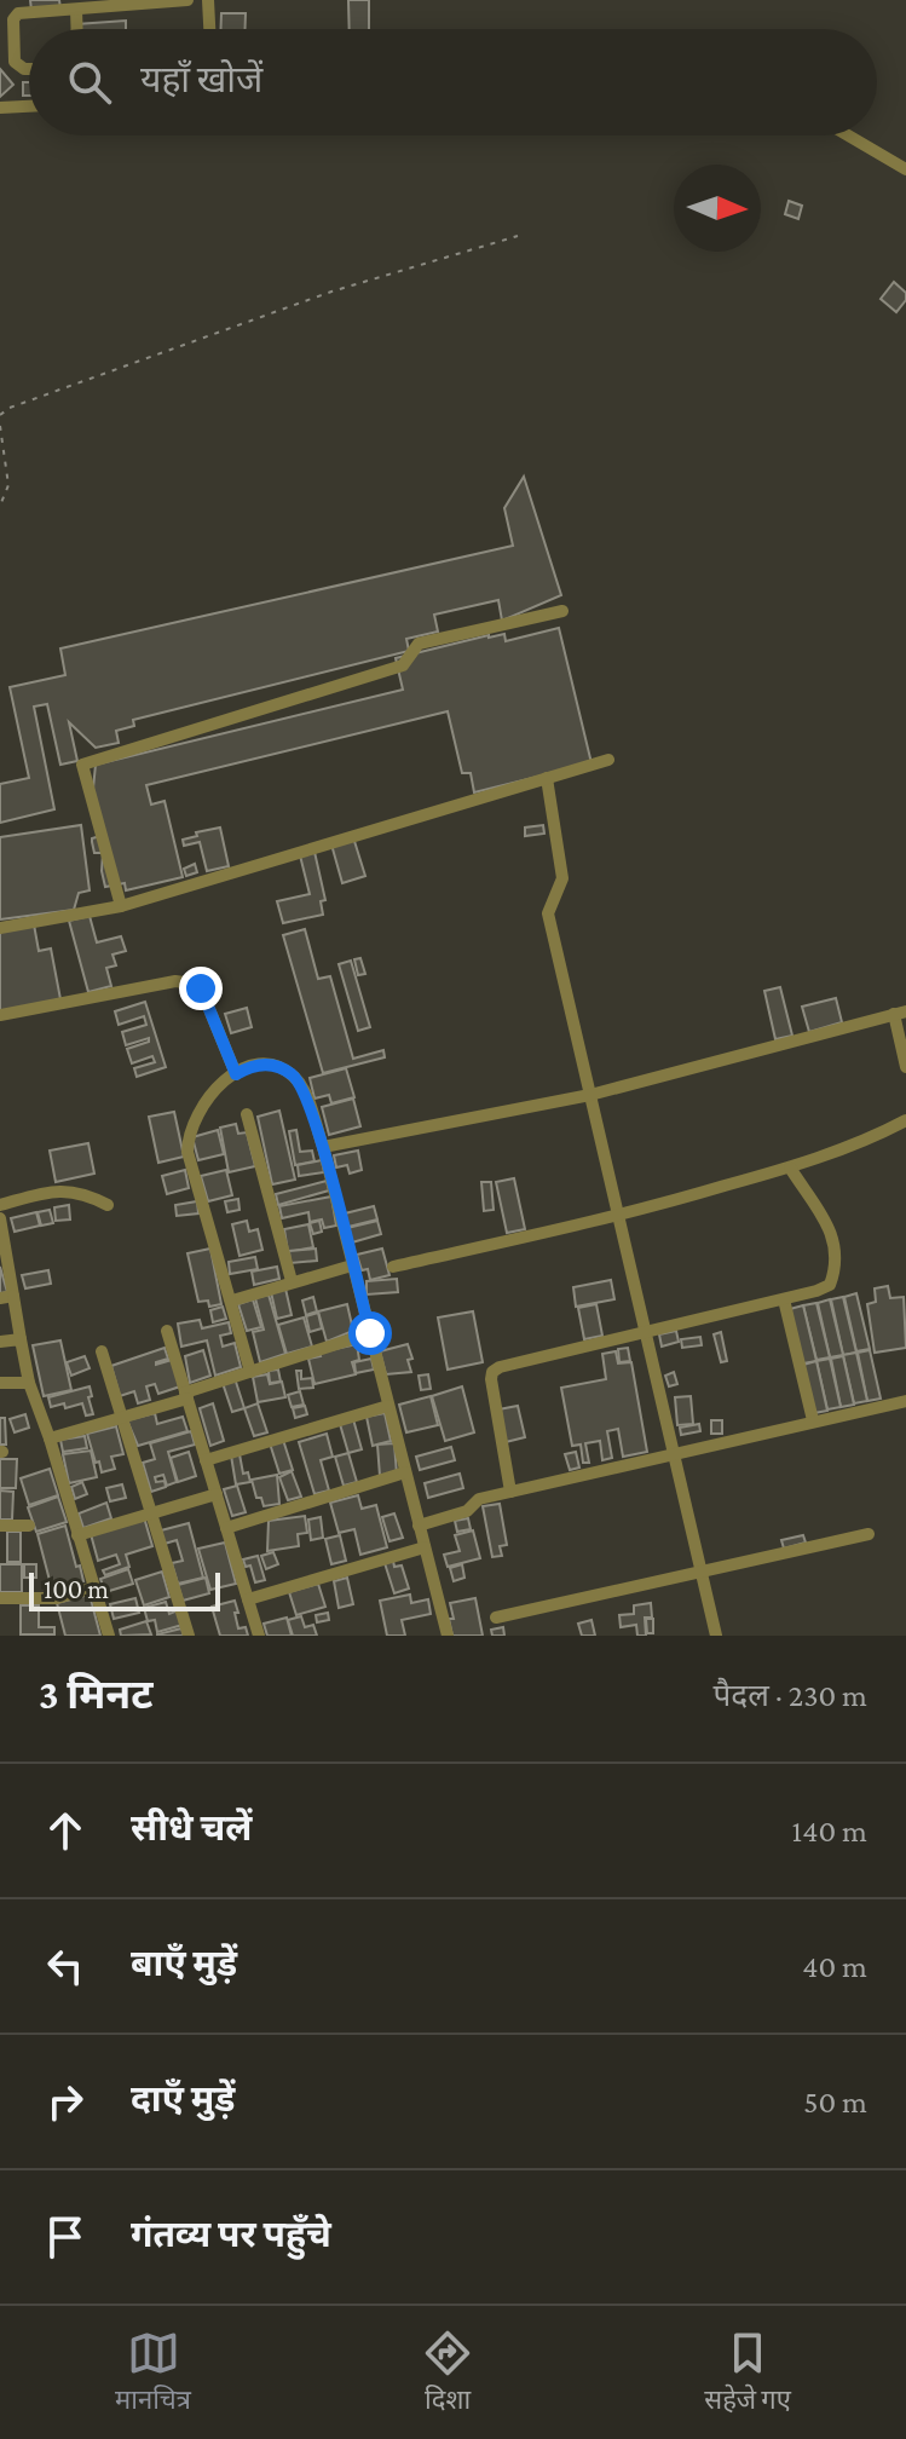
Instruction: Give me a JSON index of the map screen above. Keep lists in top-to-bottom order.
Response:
{
  "scale_bar": "100 m",
  "north": "right",
  "page": {
    "search": "यहाँ खोजें",
    "scale": "100 m",
    "heading": ["3 मिनट", "पैदल · 230 m"],
    "list": [
      ["सीधे चलें", "140 m"],
      ["बाएँ मुड़ें", "40 m"],
      ["दाएँ मुड़ें", "50 m"],
      "गंतव्य पर पहुँचे"
    ],
    "nav": ["मानचित्र", "दिशा", "सहेजे गए"]
  }
}
